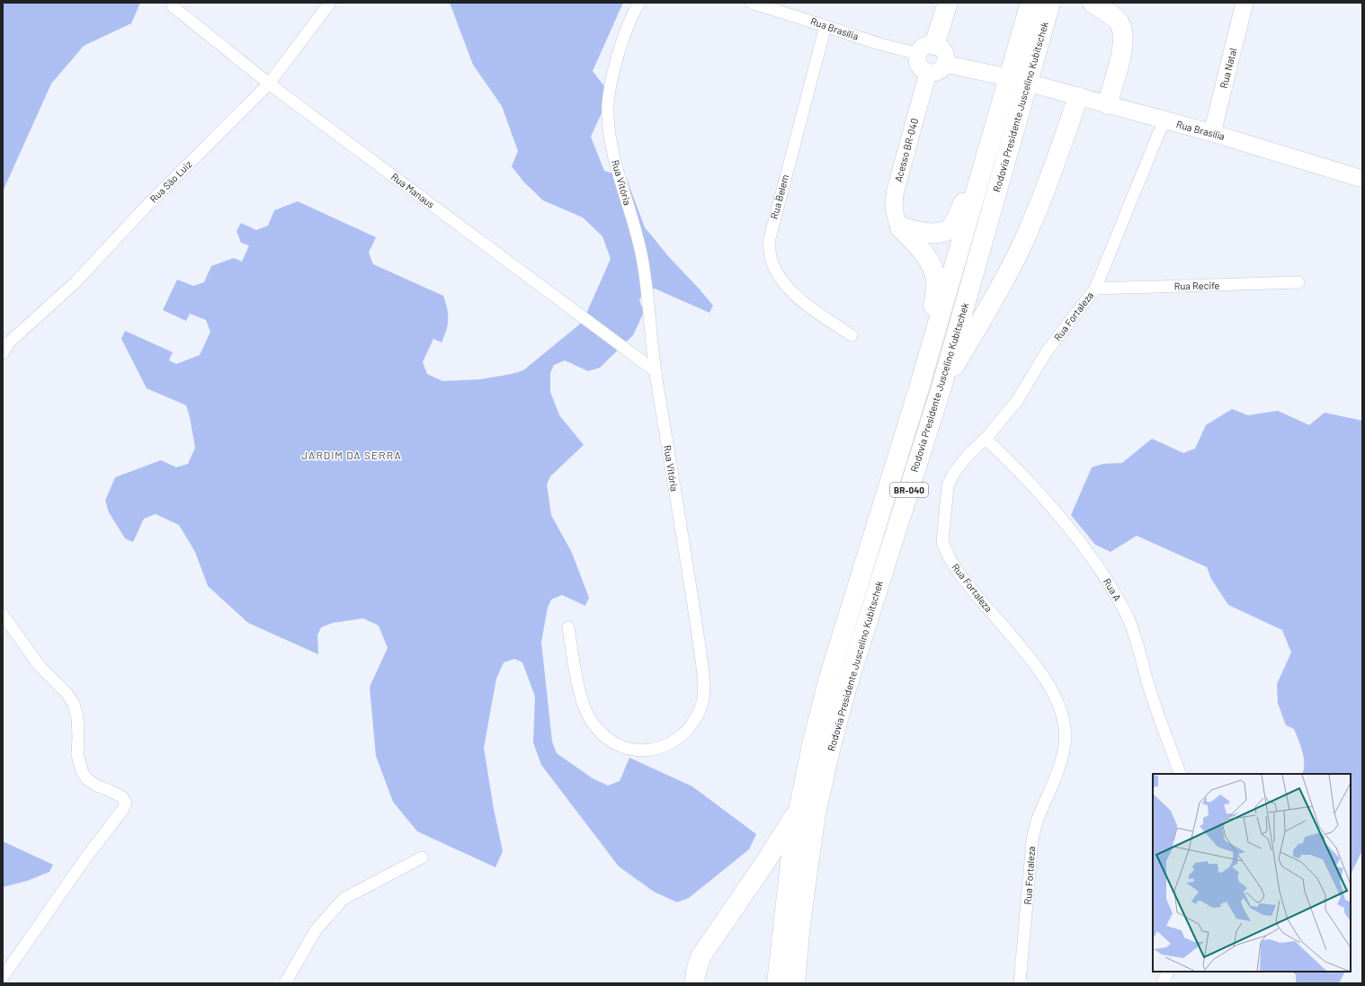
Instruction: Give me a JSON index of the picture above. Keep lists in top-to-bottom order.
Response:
{
  "streets": {
    "highway": ["Rodovia Presidente Juscelino Kubitschek", "BR-040"],
    "street": [
      "Rua Brasília",
      "Rua Natal",
      "Acesso BR-040",
      "Rua São Luiz",
      "Rua Vitória",
      "Rua Manaus",
      "Rua Belem",
      "Rua Recife",
      "Rua Fortaleza",
      "Rua A"
    ]
  },
  "crossings": [
    ["Rua Brasília", "Rua Natal"],
    ["Rua Brasília", "Acesso BR-040"],
    ["Rua Brasília", "Rua Belem"],
    ["Rua Brasília", "Rua Fortaleza"],
    ["Rua São Luiz", "Rua Manaus"],
    ["Rua Vitória", "Rua Manaus"],
    ["Rua Recife", "Rua Fortaleza"],
    ["Rua Fortaleza", "Rua A"]
  ],
  "districts": ["JARDIM DA SERRA"]
}
